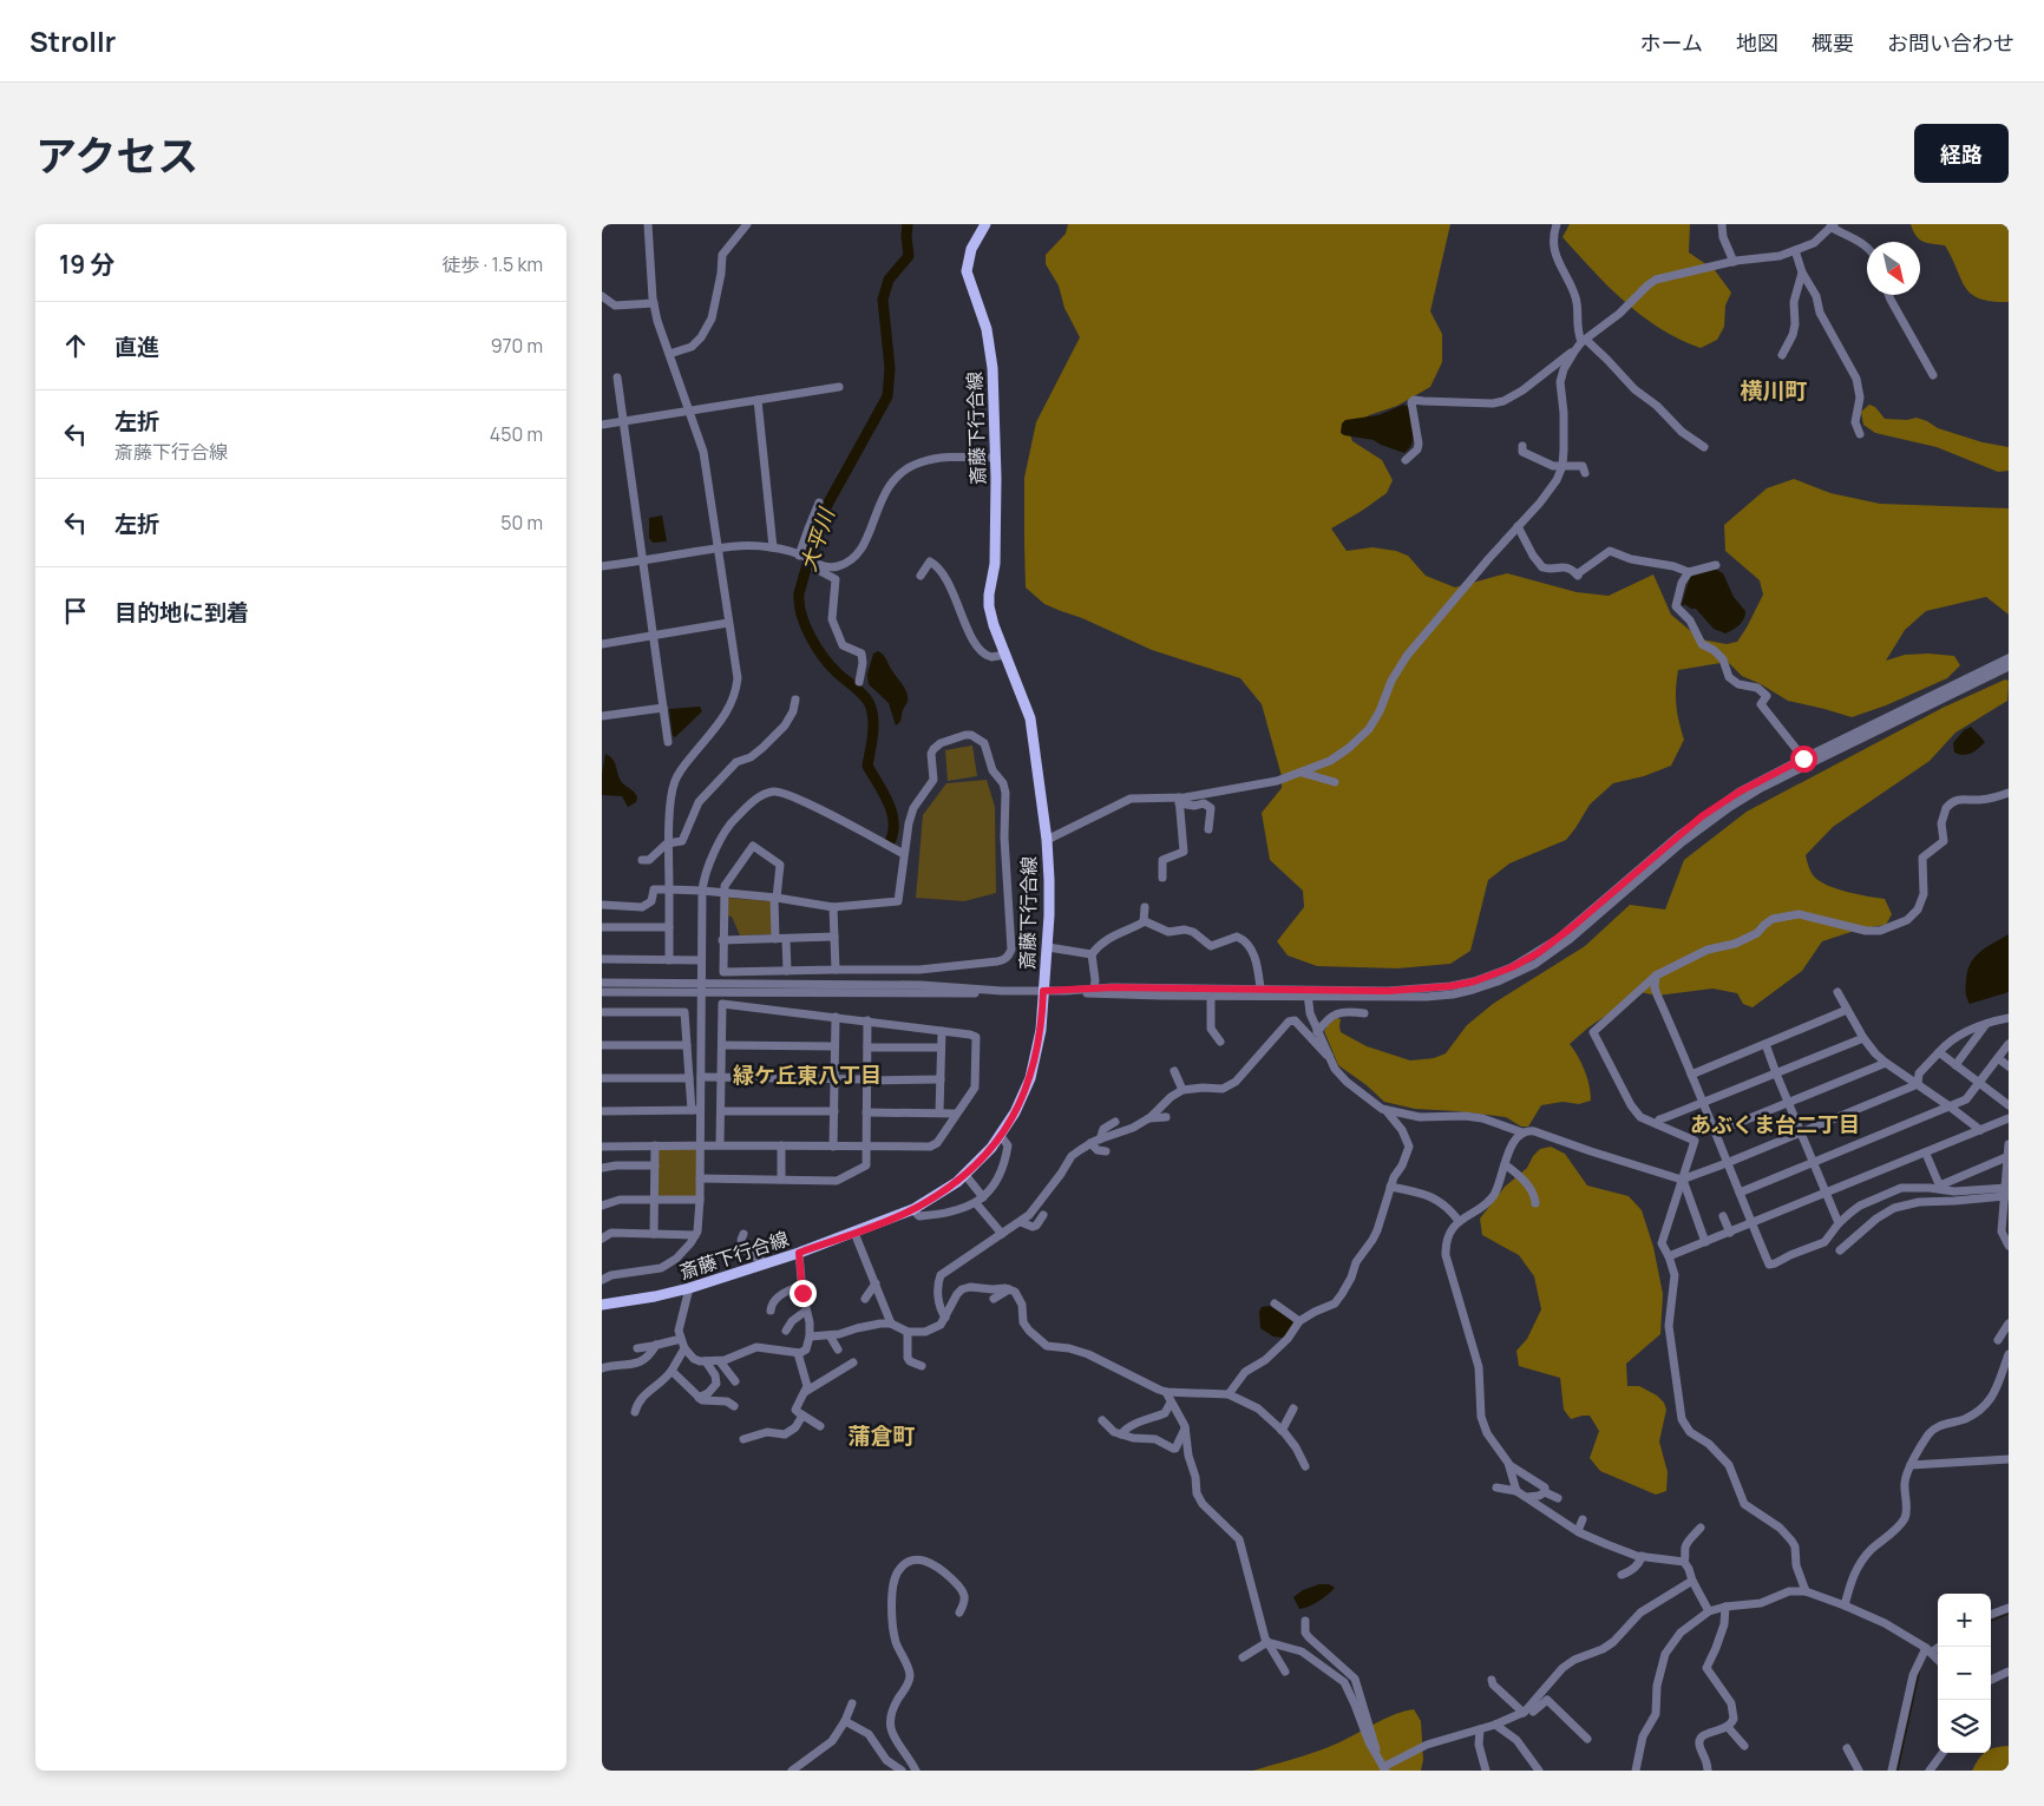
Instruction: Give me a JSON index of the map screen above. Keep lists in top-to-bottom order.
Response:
{
  "streets": {
    "main road": ["斎藤下行合線"]
  },
  "districts": [
    "横川町",
    "緑ケ丘東八丁目",
    "あぶくま台二丁目",
    "蒲倉町"
  ],
  "water": ["大平川"],
  "north": "bottom right",
  "page": {
    "header": "Strollr",
    "nav": [
      "ホーム",
      "地図",
      "概要",
      "お問い合わせ"
    ],
    "title": "アクセス",
    "buttons": "経路",
    "heading": ["19 分", "徒歩 · 1.5 km"],
    "list": [
      ["直進", "970 m"],
      ["左折", "斎藤下行合線", "450 m"],
      ["左折", "50 m"],
      "目的地に到着"
    ],
    "map_buttons": ["+", "−"]
  }
}
